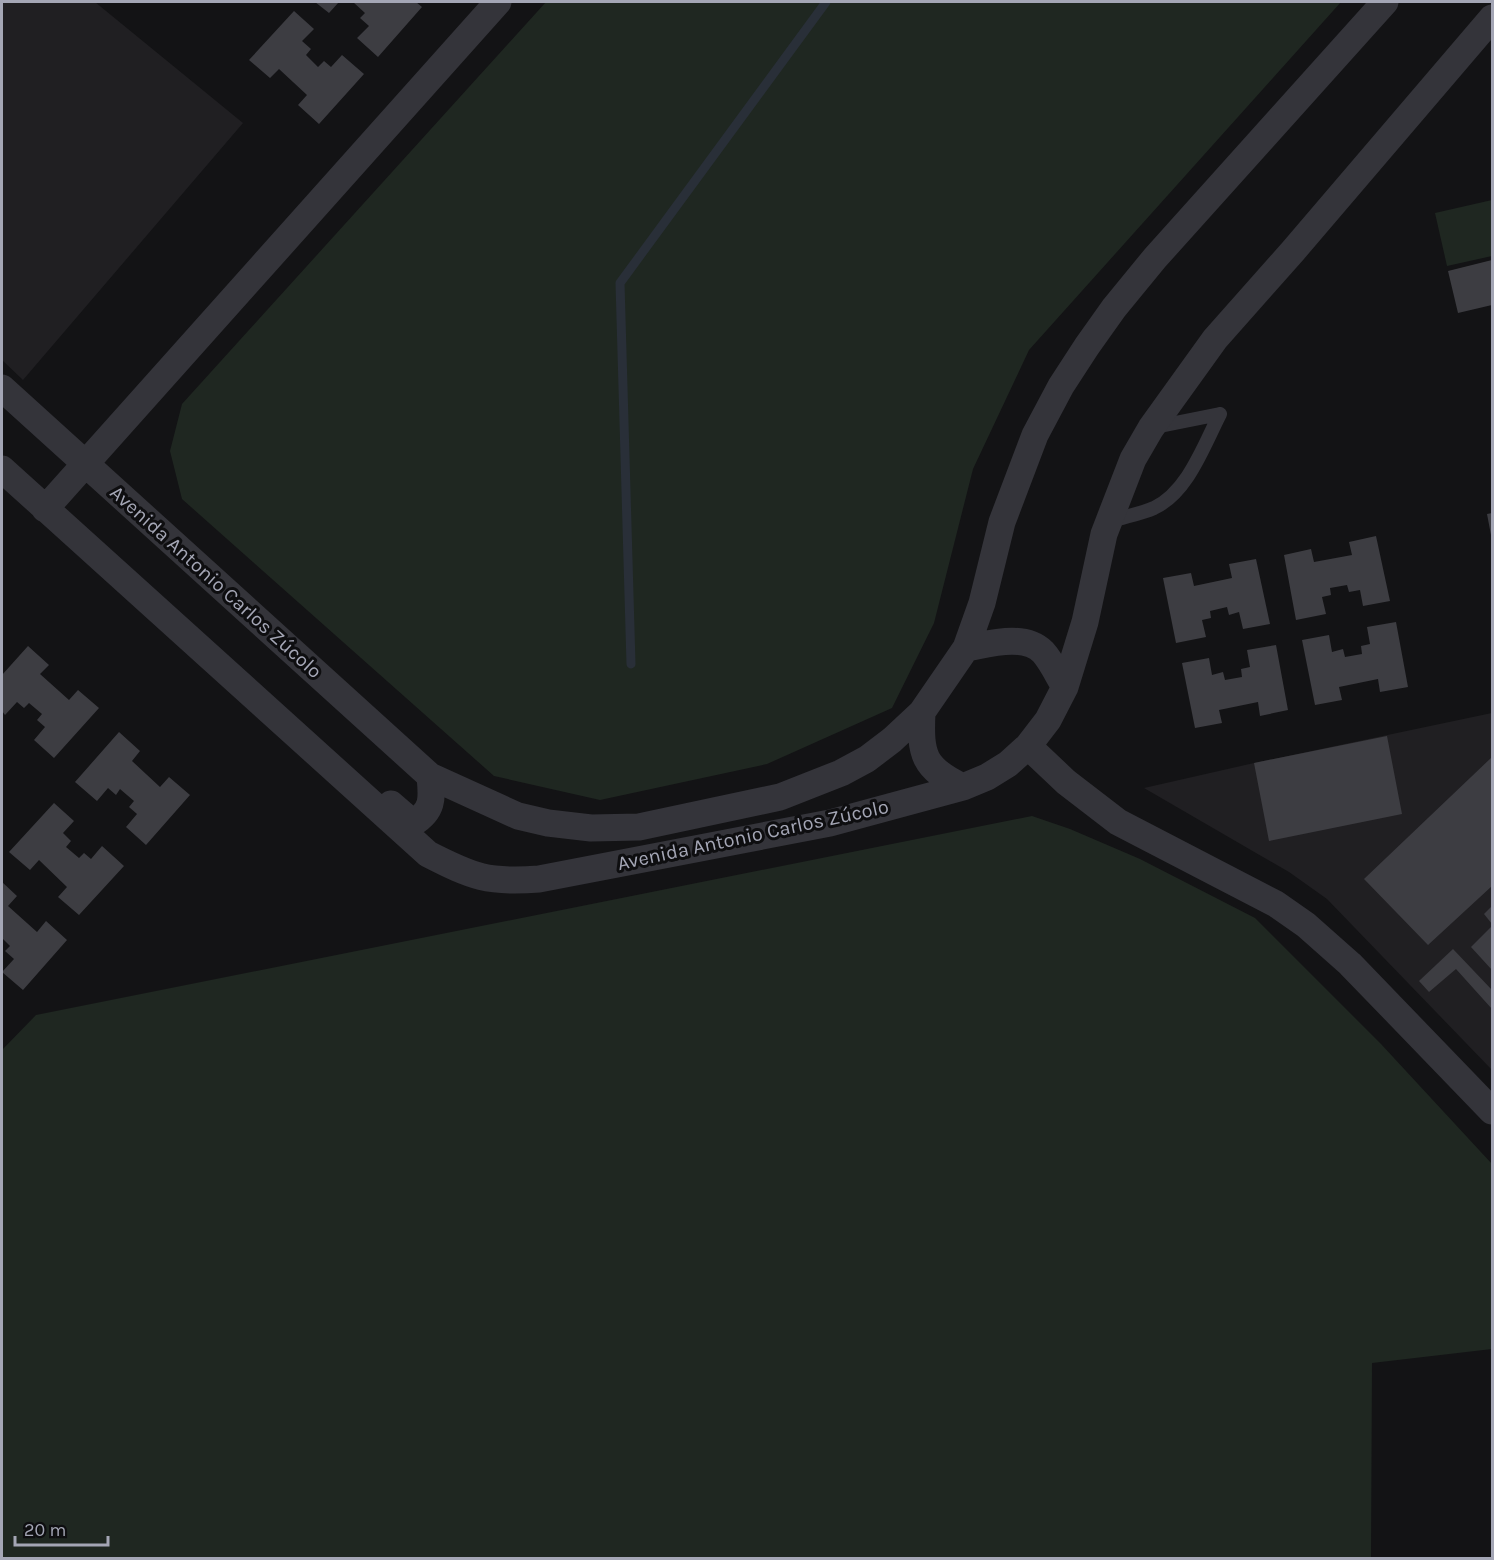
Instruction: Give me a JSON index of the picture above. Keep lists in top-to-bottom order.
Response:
{
  "streets": {
    "street": ["Avenida Antonio Carlos Zúcolo"]
  },
  "scale_bar": "20 m"
}
